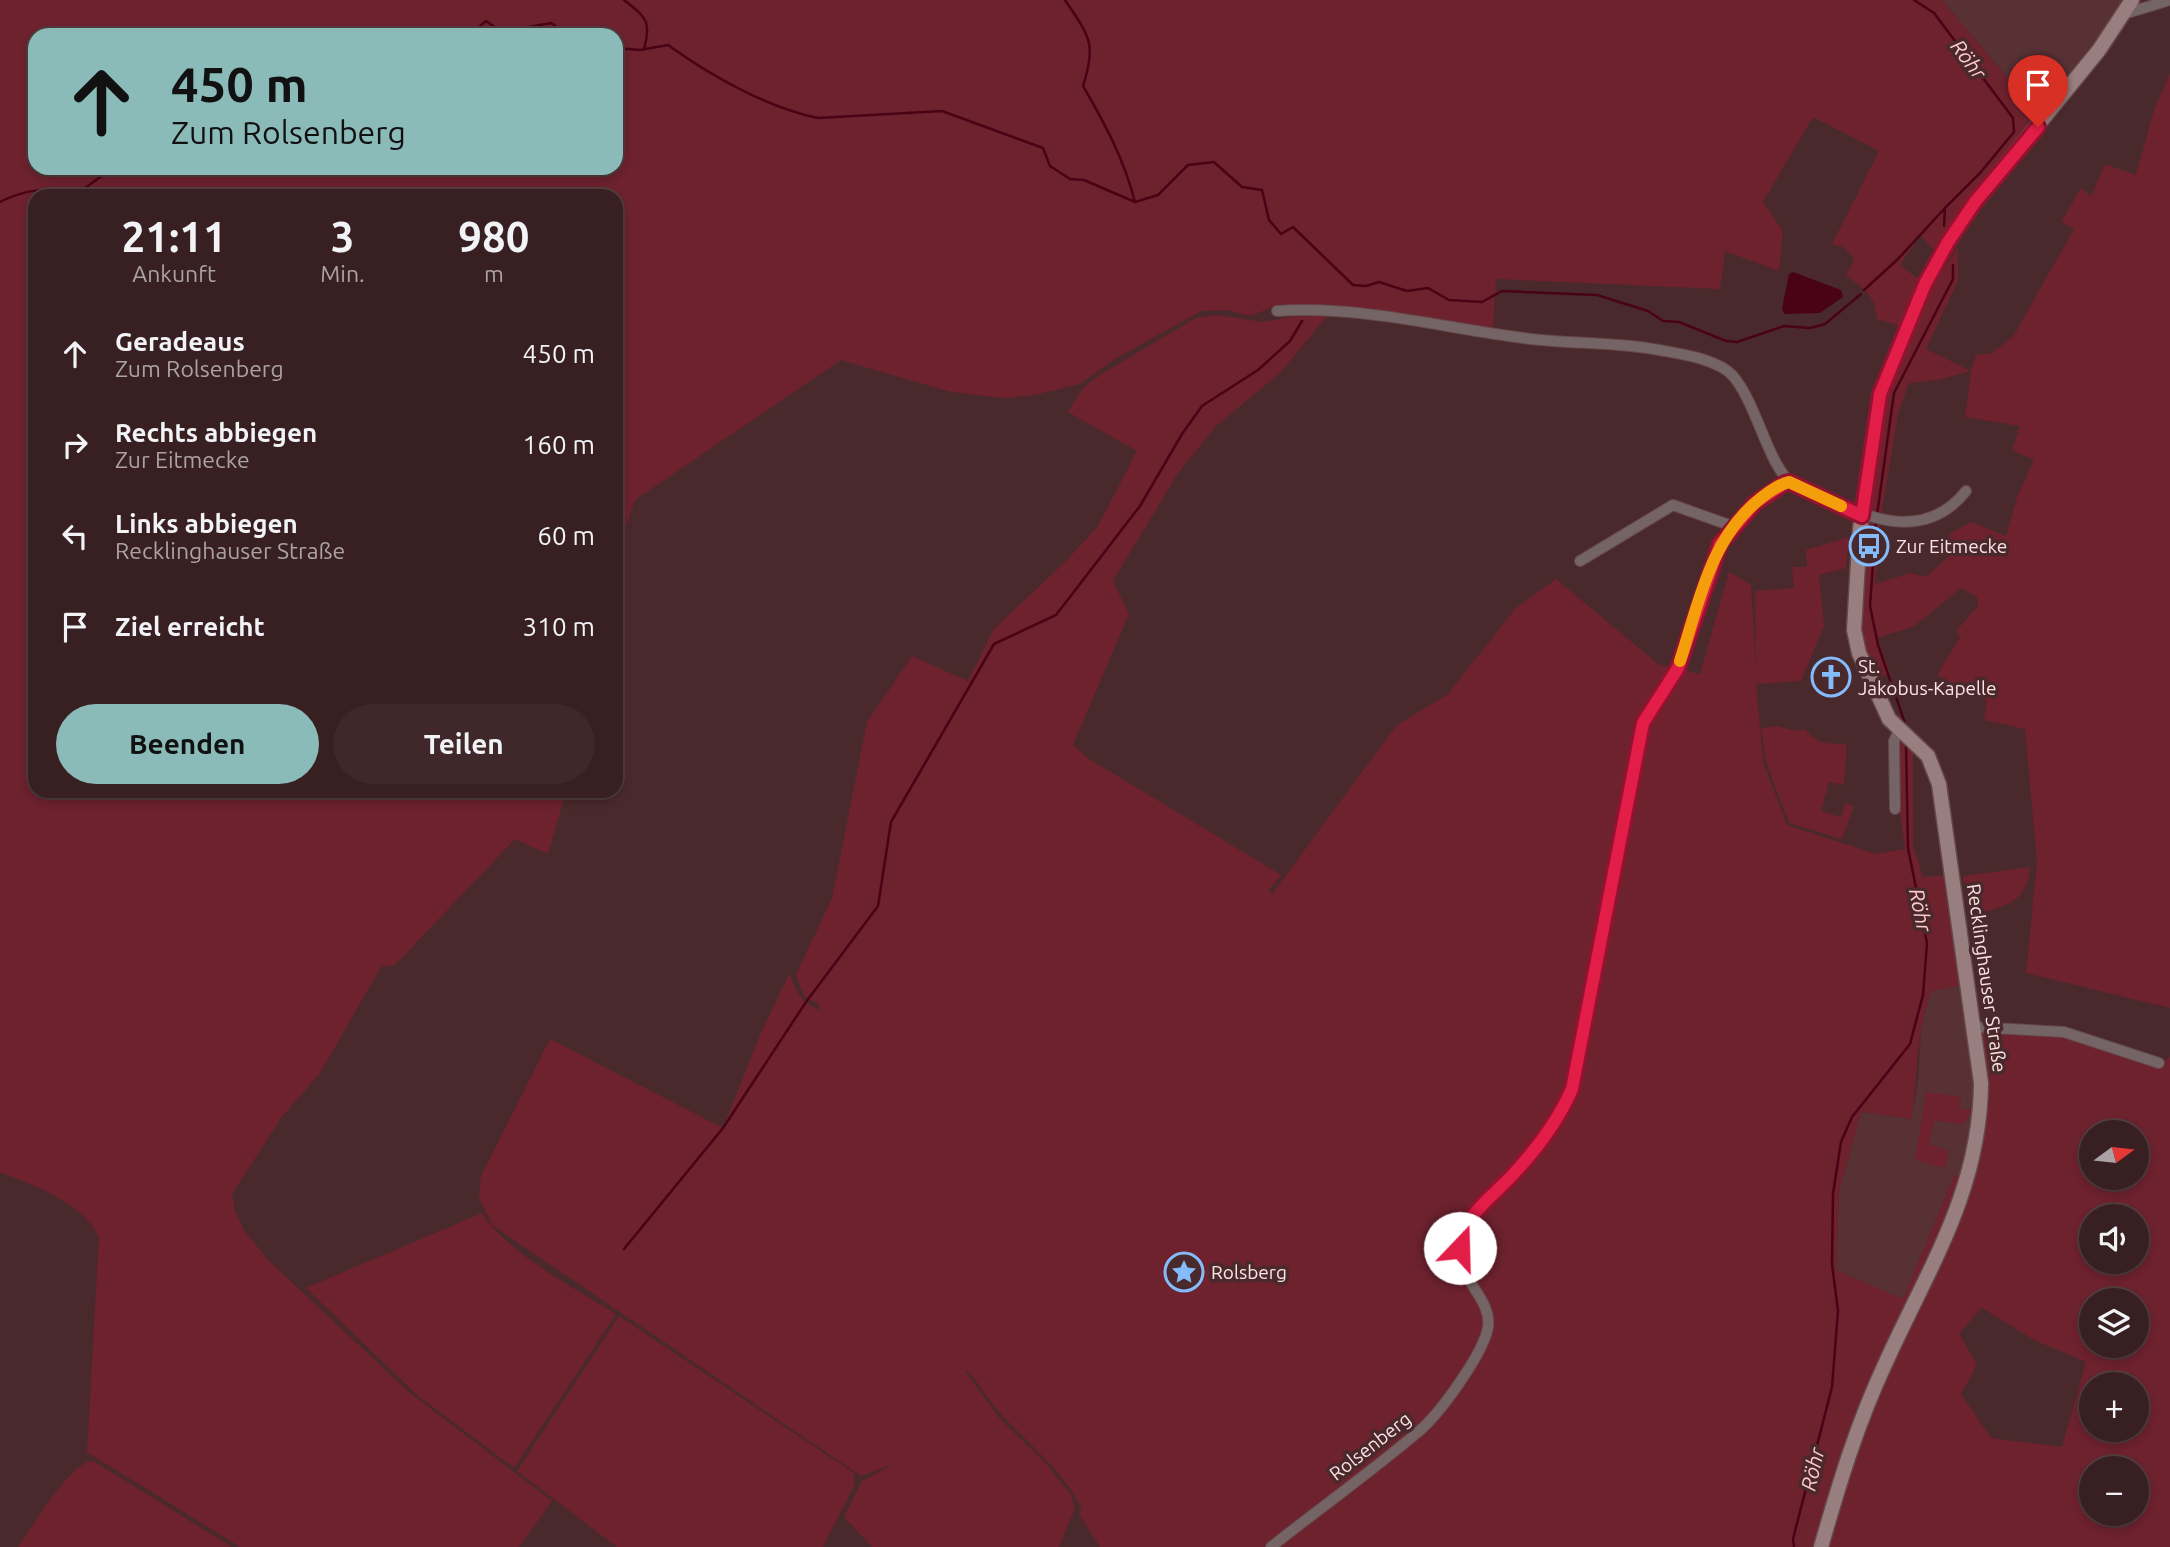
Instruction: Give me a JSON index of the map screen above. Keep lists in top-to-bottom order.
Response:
{
  "streets": {
    "main road": ["Recklinghauser Straße"],
    "street": ["Rolsenberg"]
  },
  "water": ["Röhr"],
  "places": {
    "bus stop": ["Zur Eitmecke"],
    "church": ["St. Jakobus-Kapelle"],
    "place": ["Rolsberg"]
  },
  "north": "right",
  "page": {
    "turn": ["450 m", "Zum Rolsenberg"],
    "eta": [
      "21:11",
      "Ankunft",
      "3",
      "Min.",
      "980",
      "m"
    ],
    "list": [
      {
        "name": "Geradeaus",
        "note": "Zum Rolsenberg",
        "value": "450 m"
      },
      {
        "name": "Rechts abbiegen",
        "note": "Zur Eitmecke",
        "value": "160 m"
      },
      {
        "name": "Links abbiegen",
        "note": "Recklinghauser Straße",
        "value": "60 m"
      },
      {
        "name": "Ziel erreicht",
        "value": "310 m"
      }
    ],
    "buttons": ["Beenden", "Teilen"],
    "map_buttons": ["+", "−"]
  }
}
